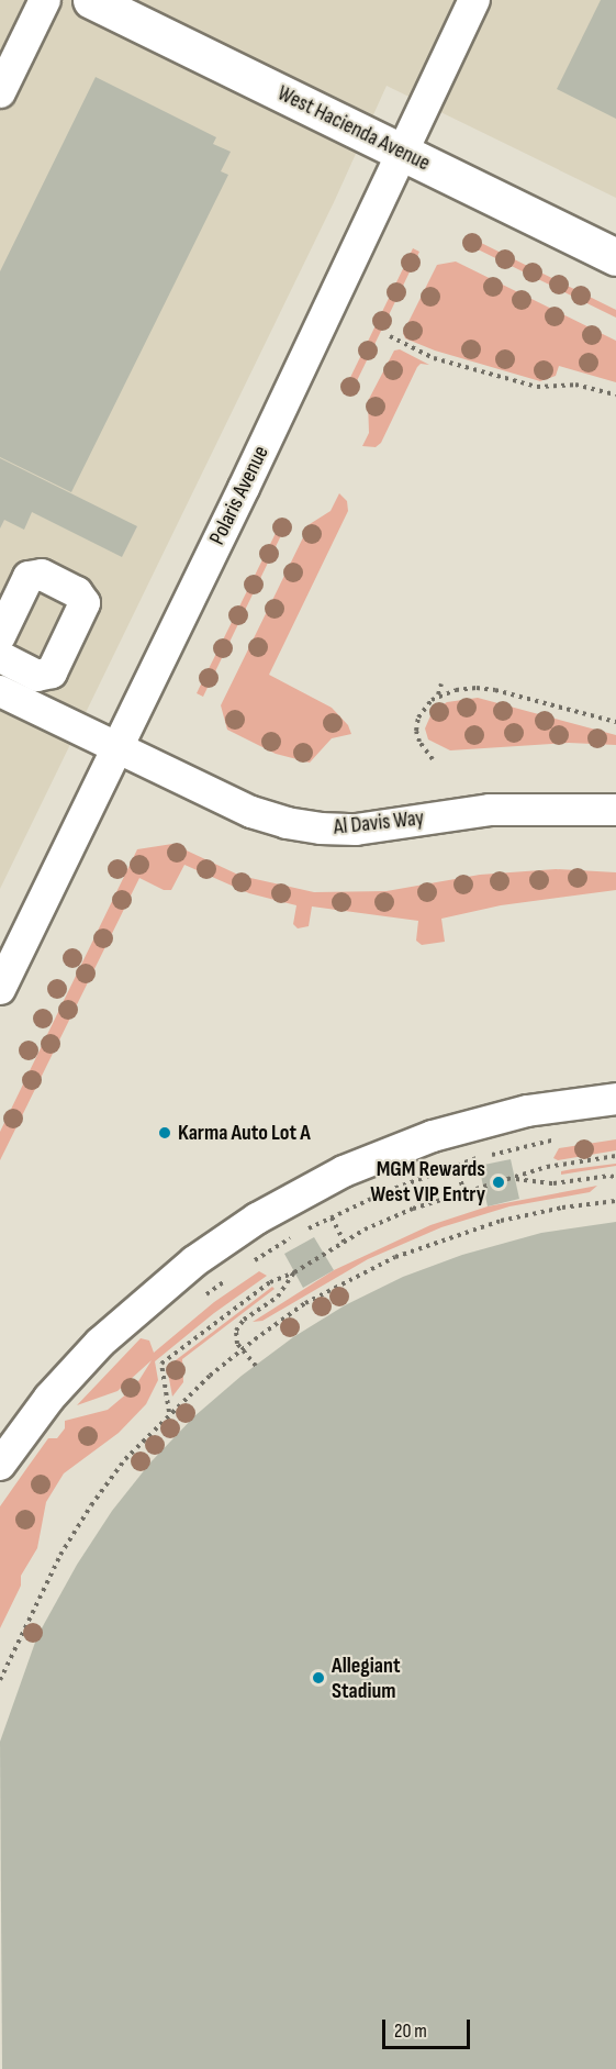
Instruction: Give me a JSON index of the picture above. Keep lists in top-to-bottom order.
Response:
{
  "streets": {
    "main road": ["West Hacienda Avenue"],
    "street": ["Polaris Avenue", "Al Davis Way"]
  },
  "crossings": [
    ["West Hacienda Avenue", "Polaris Avenue"],
    ["Polaris Avenue", "Al Davis Way"]
  ],
  "places": ["Karma Auto Lot A", "MGM Rewards West VIP Entry", "Allegiant Stadium"],
  "scale_bar": "20 m"
}
